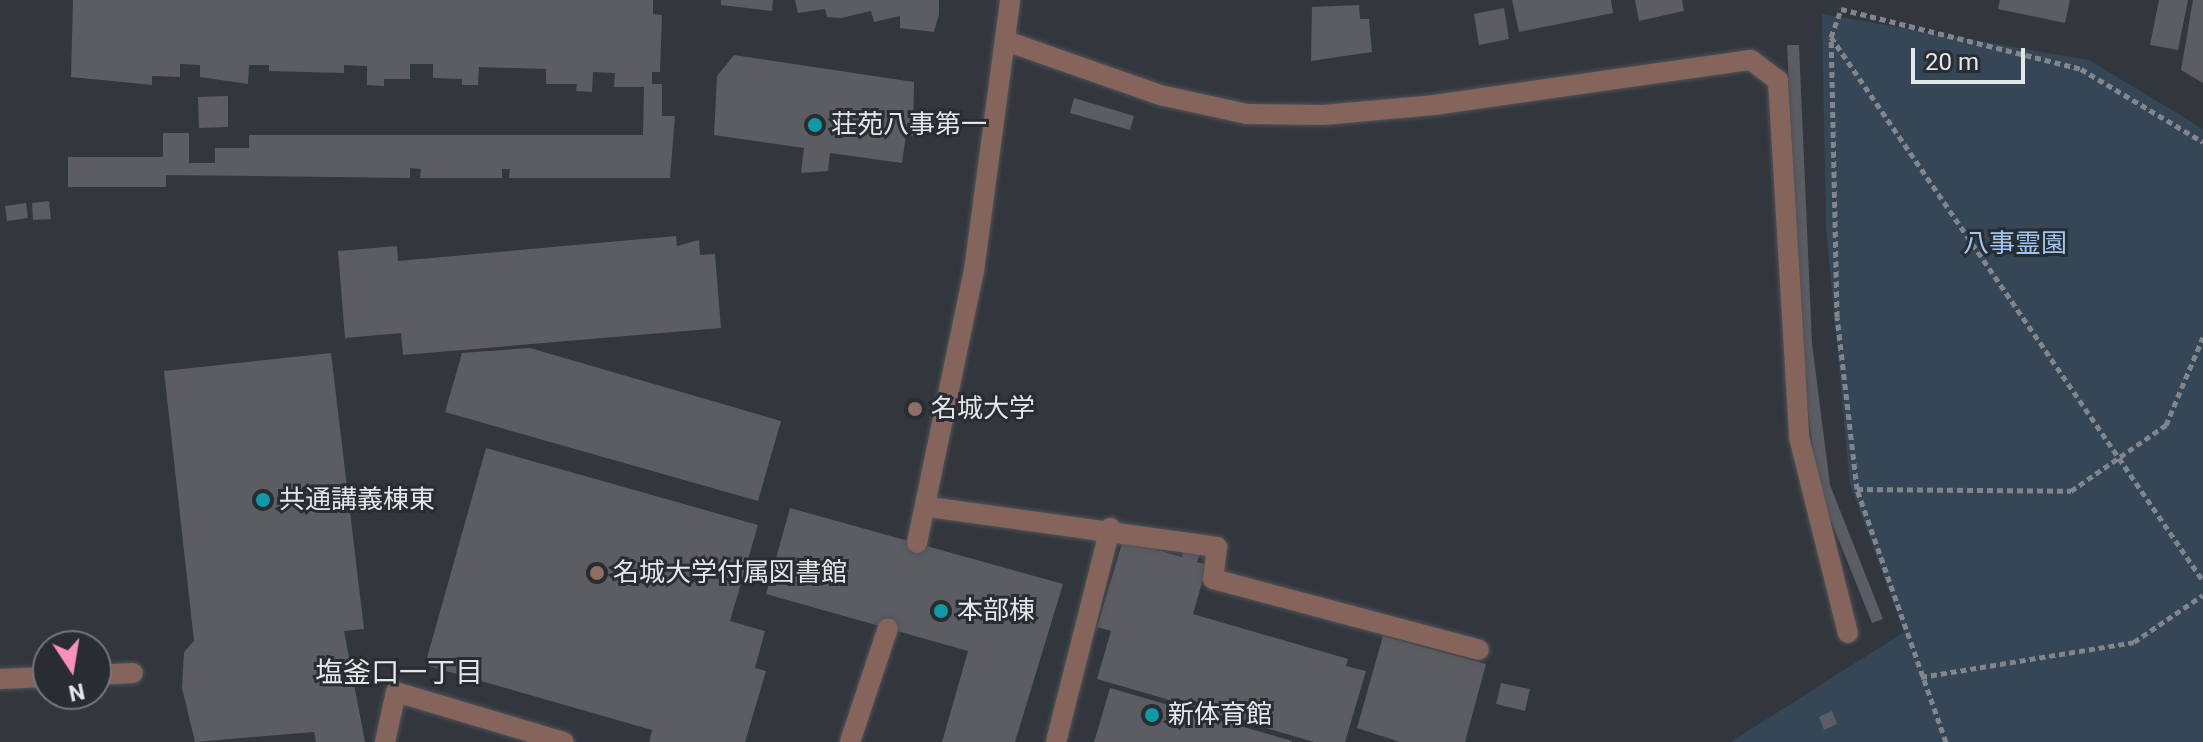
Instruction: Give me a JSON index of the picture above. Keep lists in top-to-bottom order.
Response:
{
  "districts": ["塩釜口一丁目"],
  "parks": ["八事霊園"],
  "places": [
    "荘苑八事第一",
    "名城大学",
    "共通講義棟東",
    "名城大学付属図書館",
    "本部棟",
    "新体育館"
  ],
  "scale_bar": "20 m",
  "north": "bottom"
}
